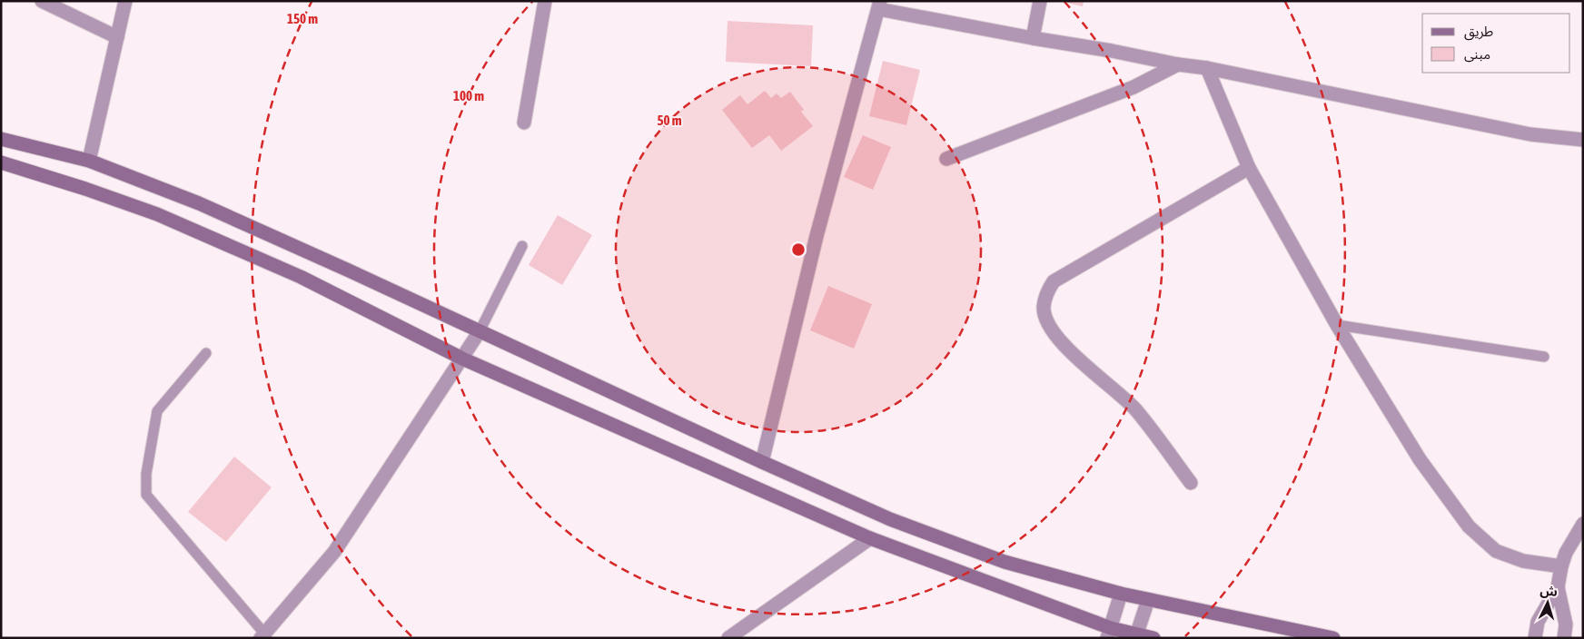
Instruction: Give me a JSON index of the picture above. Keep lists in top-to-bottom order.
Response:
{
  "legend": ["طريق", "مبنى"],
  "north": "top",
  "rings": ["150 m", "100 m", "50 m"]
}
